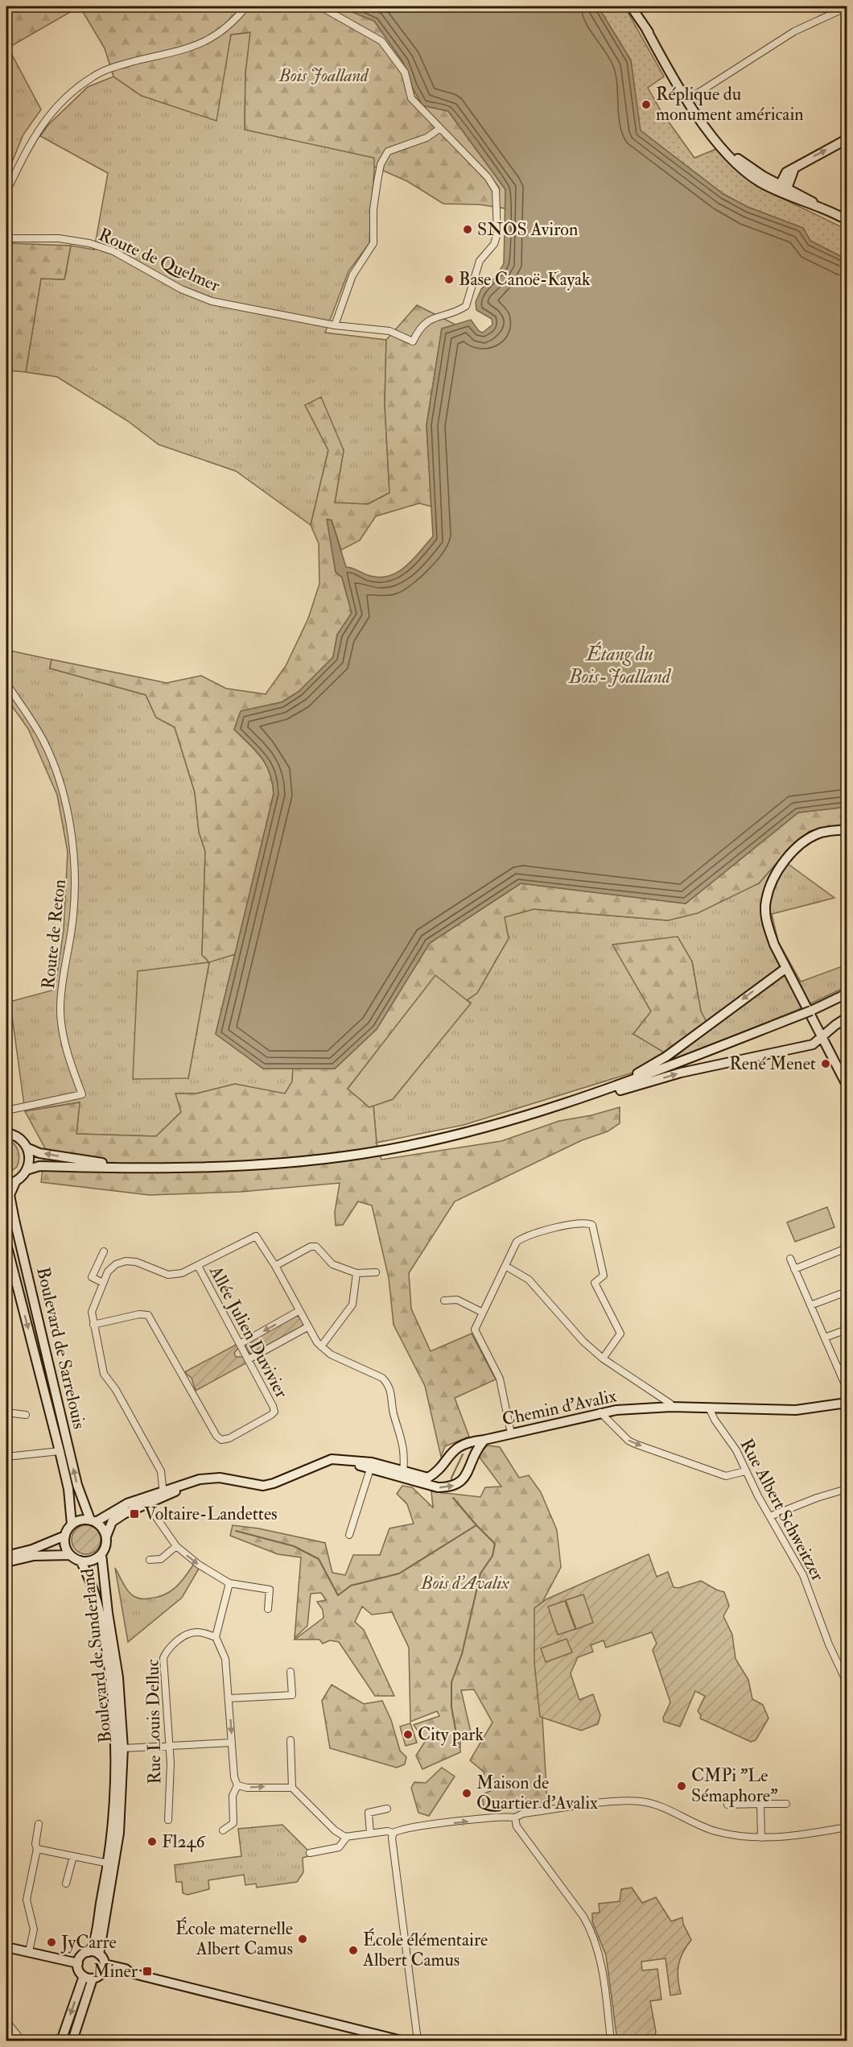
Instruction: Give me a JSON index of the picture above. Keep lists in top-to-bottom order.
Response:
{
  "streets": {
    "main road": ["Boulevard de Sarrelouis", "Chemin d'Avalix", "Boulevard de Sunderland"],
    "street": [
      "Route de Quelmer",
      "Route de Reton",
      "Allée Julien Duvivier",
      "Rue Albert Schweitzer",
      "Rue Louis Delluc"
    ]
  },
  "crossings": [
    ["Boulevard de Sarrelouis", "Chemin d'Avalix"],
    ["Boulevard de Sarrelouis", "Boulevard de Sunderland"],
    ["Chemin d'Avalix", "Rue Albert Schweitzer"],
    ["Chemin d'Avalix", "Boulevard de Sunderland"]
  ],
  "water": ["Étang du Bois-Joalland"],
  "parks": ["Bois Joalland", "Bois d'Avalix"],
  "places": {
    "other": [
      "Réplique du monument américain",
      "SNOS Aviron",
      "Base Canoë-Kayak",
      "René Menet",
      "City park",
      "CMPi \"Le Sémaphore\"",
      "Maison de Quartier d'Avalix",
      "Fl246",
      "École maternelle Albert Camus",
      "JyCarre",
      "École élémentaire Albert Camus"
    ],
    "transit": ["Voltaire-Landettes", "Miner"]
  }
}
